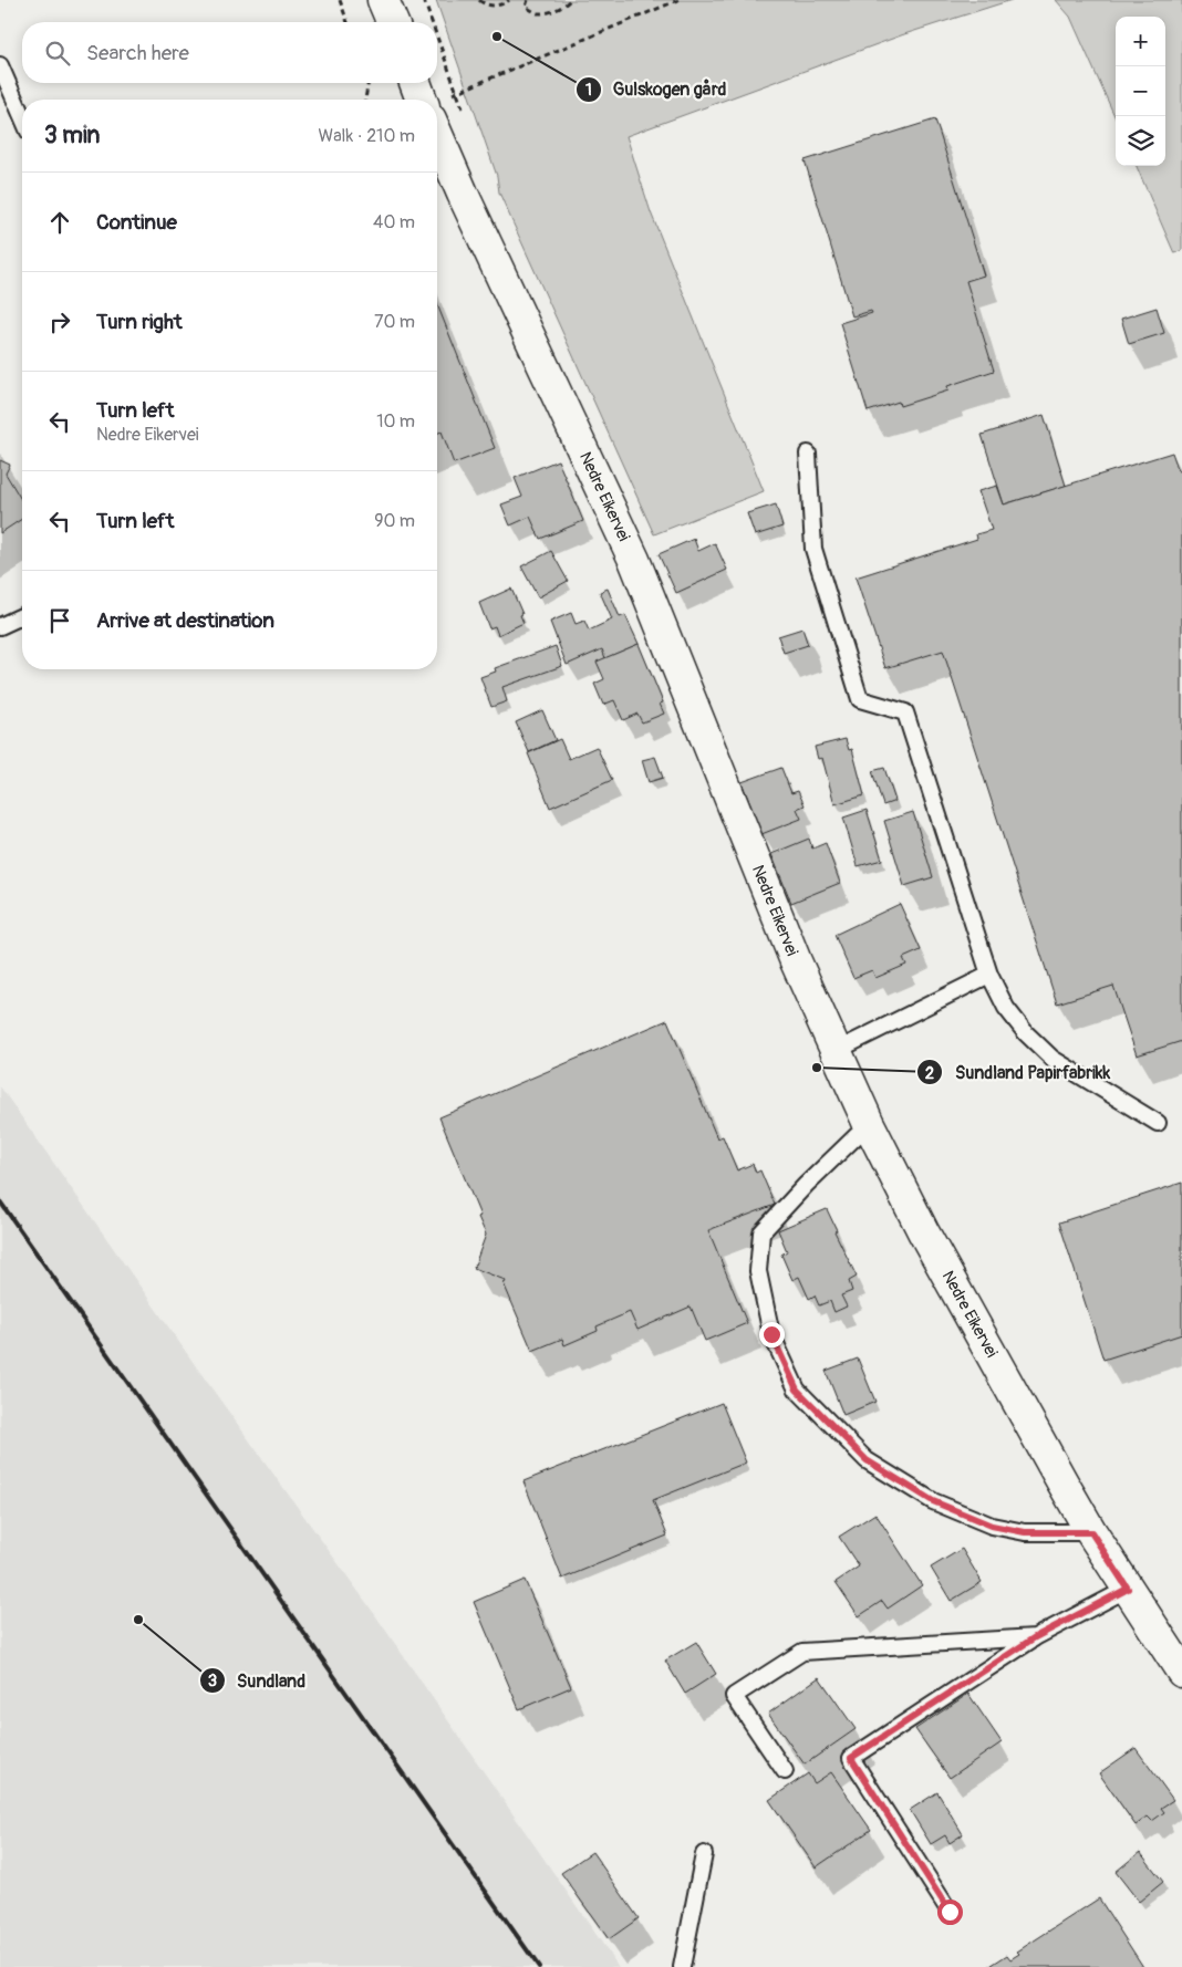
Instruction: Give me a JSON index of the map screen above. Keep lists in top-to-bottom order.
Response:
{
  "streets": {
    "main road": ["Nedre Eikervei"]
  },
  "places": ["Gulskogen gård", "Sundland Papirfabrikk", "Sundland"],
  "page": {
    "map_buttons": ["+", "−"],
    "search": "Search here",
    "heading": ["3 min", "Walk · 210 m"],
    "list": [
      ["Continue", "40 m"],
      ["Turn right", "70 m"],
      ["Turn left", "Nedre Eikervei", "10 m"],
      ["Turn left", "90 m"],
      "Arrive at destination"
    ]
  }
}
